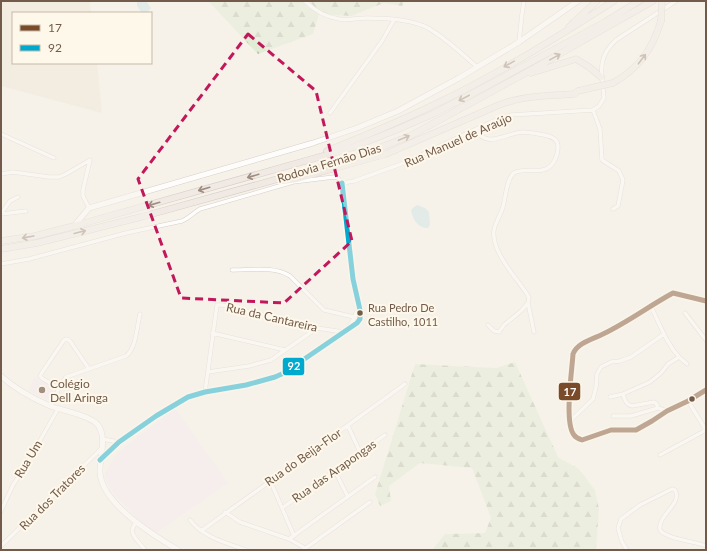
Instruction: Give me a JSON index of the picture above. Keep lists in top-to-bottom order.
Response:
{
  "streets": {
    "highway": ["Rodovia Fernão Dias"],
    "street": [
      "Rua Manuel de Araújo",
      "Rua da Cantareira",
      "Rua do Beija-Flor",
      "Rua Um",
      "Rua das Arapongas",
      "Rua dos Tratores"
    ]
  },
  "places": ["Rua Pedro De Castilho, 1011", "Colégio Dell Aringa"],
  "lines": ["transit line 92", "transit line 17"],
  "legend": ["17", "92"]
}
